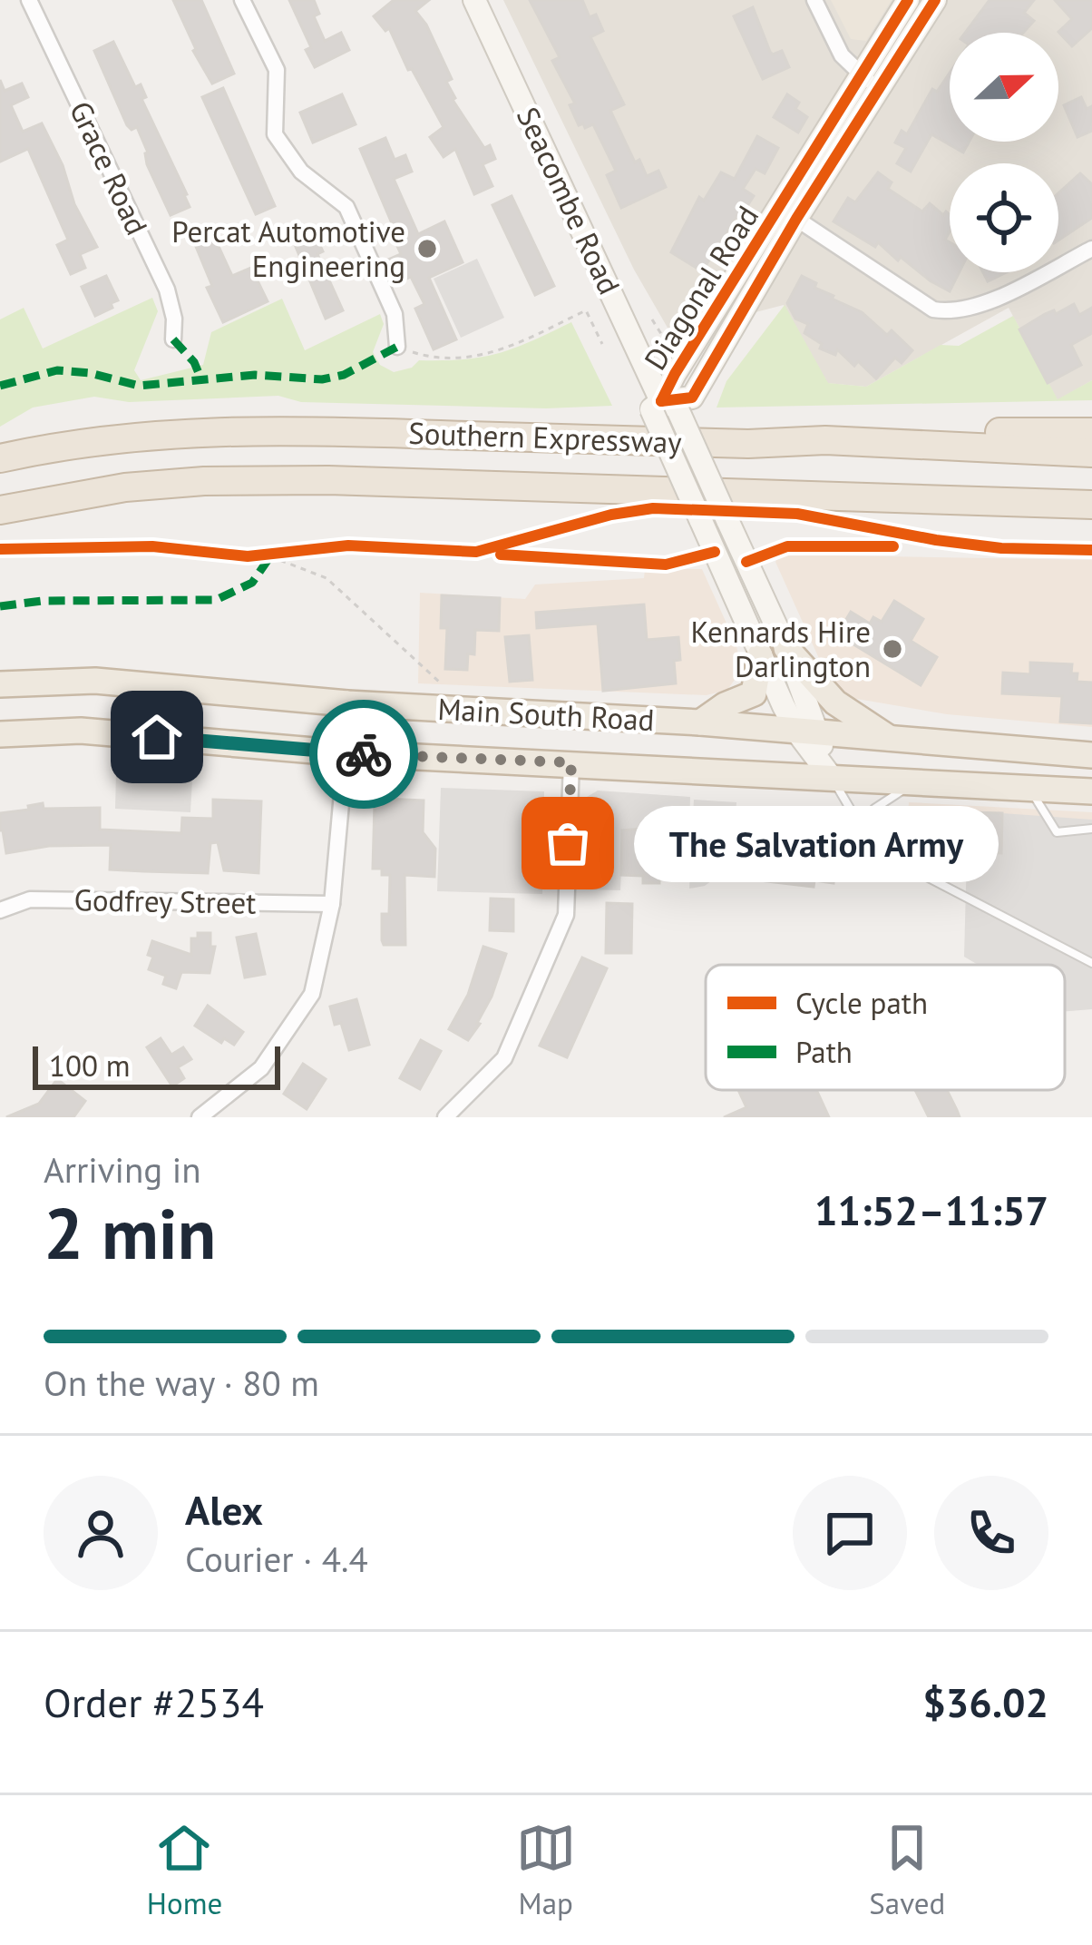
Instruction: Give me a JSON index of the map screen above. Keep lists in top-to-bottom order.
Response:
{
  "streets": {
    "highway": ["Southern Expressway", "Main South Road"],
    "main road": ["Seacombe Road", "Diagonal Road"],
    "street": ["Grace Road", "Godfrey Street"]
  },
  "crossings": [
    ["Seacombe Road", "Diagonal Road"],
    ["Seacombe Road", "Main South Road"]
  ],
  "places": ["Percat Automotive Engineering", "Kennards Hire Darlington", "The Salvation Army"],
  "legend": ["Cycle path", "Path"],
  "scale_bar": "100 m",
  "north": "right",
  "page": {
    "bubble": "The Salvation Army",
    "scale": "100 m",
    "heading": ["2 min", "Arriving in", "11:52–11:57"],
    "panel": [
      "Alex",
      "Courier · 4.4",
      "Order #2534",
      "$36.02"
    ],
    "bar": "On the way · 80 m",
    "tabs": ["Home", "Map", "Saved"]
  }
}
